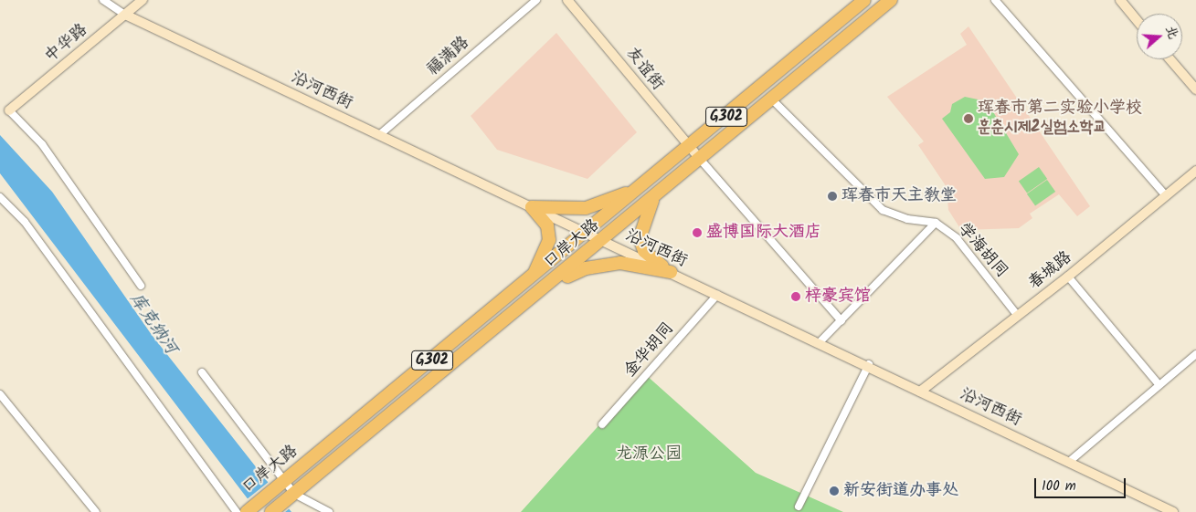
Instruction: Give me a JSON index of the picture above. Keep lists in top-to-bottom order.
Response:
{
  "streets": {
    "highway": ["G302", "口岸大路"],
    "street": [
      "中华路",
      "福满路",
      "友谊街",
      "沿河西街",
      "学海胡同",
      "春城路",
      "金华胡同"
    ]
  },
  "crossings": [
    ["中华路", "沿河西街"],
    ["福满路", "沿河西街"],
    ["友谊街", "口岸大路"],
    ["沿河西街", "口岸大路"],
    ["沿河西街", "春城路"],
    ["沿河西街", "金华胡同"],
    ["口岸大路", "学海胡同"],
    ["学海胡同", "春城路"]
  ],
  "water": ["库克纳河"],
  "parks": ["龙源公园"],
  "places": [
    "珲春市第二实验小学校 훈춘시제2실험소학교",
    "珲春市天主教堂",
    "盛博国际大酒店",
    "梓豪宾馆",
    "新安街道办事处"
  ],
  "scale_bar": "100 m",
  "north": "right"
}
